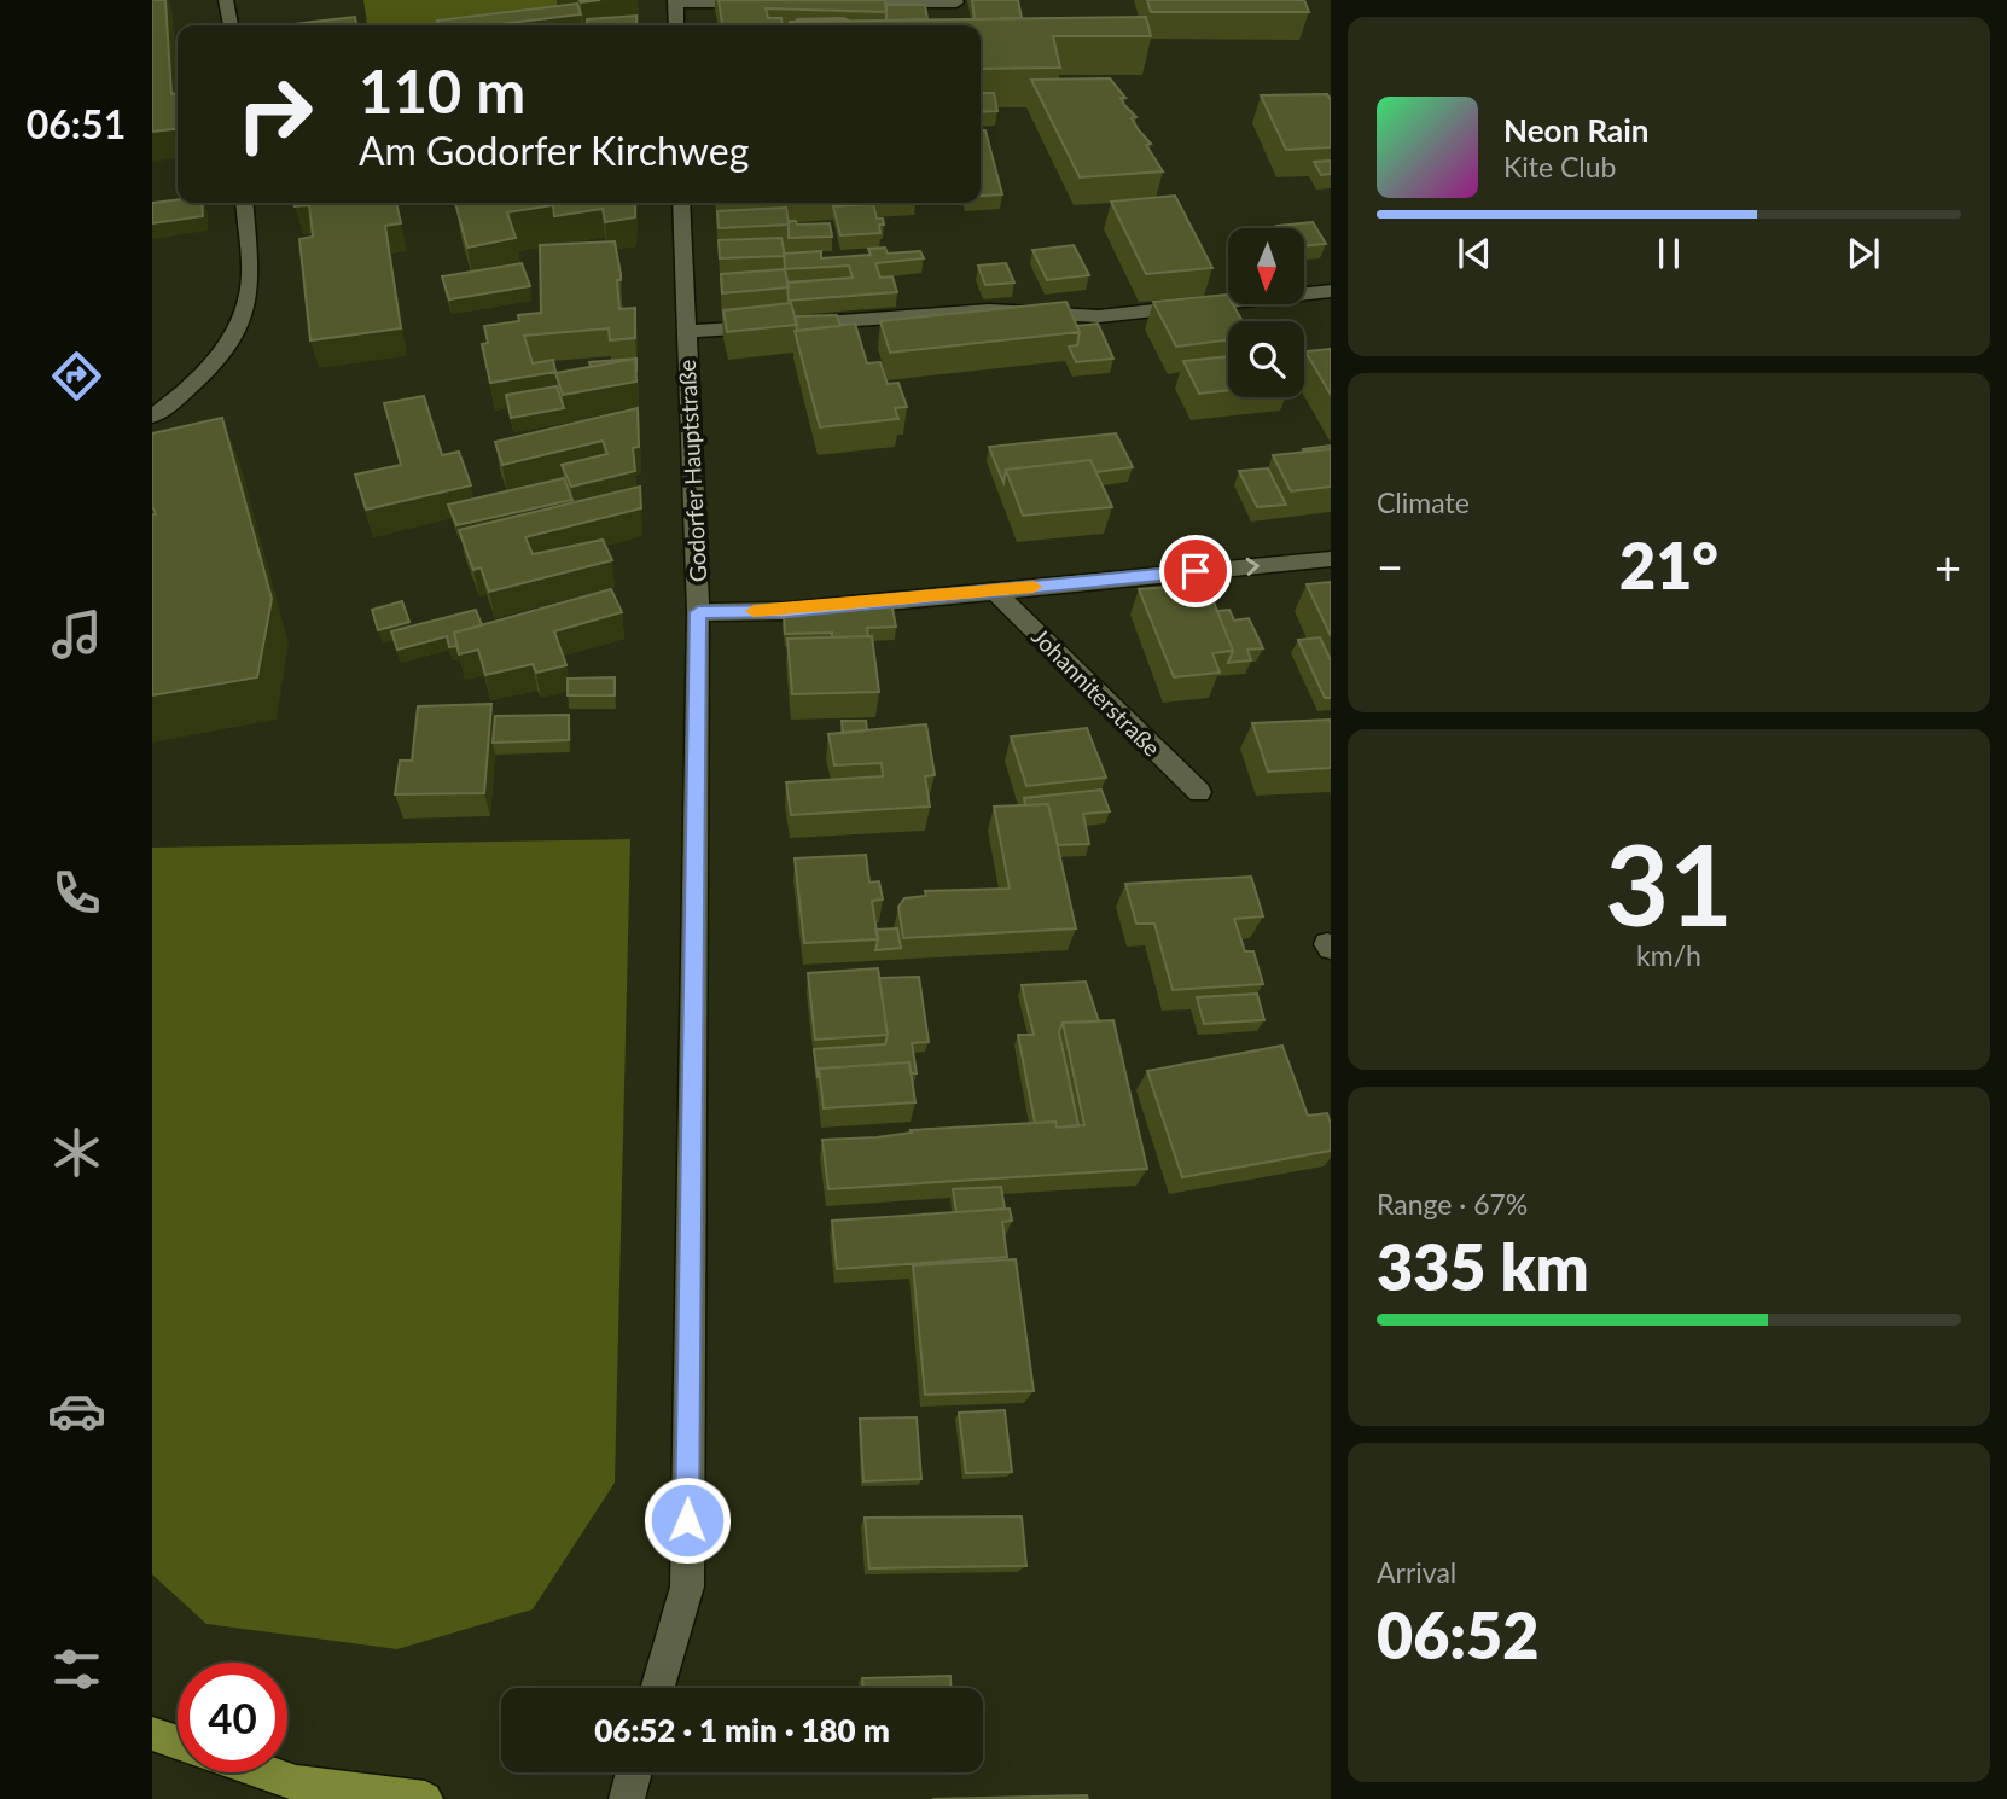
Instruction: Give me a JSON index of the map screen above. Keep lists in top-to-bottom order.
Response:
{
  "streets": {
    "street": ["Godorfer Hauptstraße", "Johanniterstraße"]
  },
  "north": "bottom",
  "page": {
    "tabs": "06:51",
    "turn": ["110 m", "Am Godorfer Kirchweg"],
    "song": ["Neon Rain", "Kite Club"],
    "tile": [
      "Climate",
      ["31", "km/h"],
      ["Range · 67%", "335 km"],
      ["Arrival", "06:52"]
    ],
    "heat": ["−", "21°", "+"],
    "limit": "40",
    "trip": "06:52 · 1 min · 180 m"
  }
}
